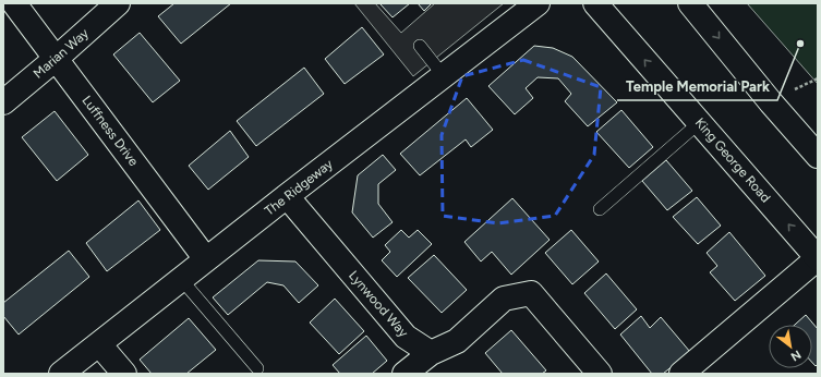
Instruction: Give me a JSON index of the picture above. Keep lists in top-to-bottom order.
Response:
{
  "streets": {
    "main road": [
      "Marian Way",
      "Luffness Drive",
      "King George Road",
      "The Ridgeway",
      "Lynwood Way"
    ]
  },
  "crossings": [
    ["Marian Way", "Luffness Drive"],
    ["Luffness Drive", "The Ridgeway"],
    ["The Ridgeway", "Lynwood Way"]
  ],
  "places": ["Temple Memorial Park"],
  "north": "bottom right"
}
